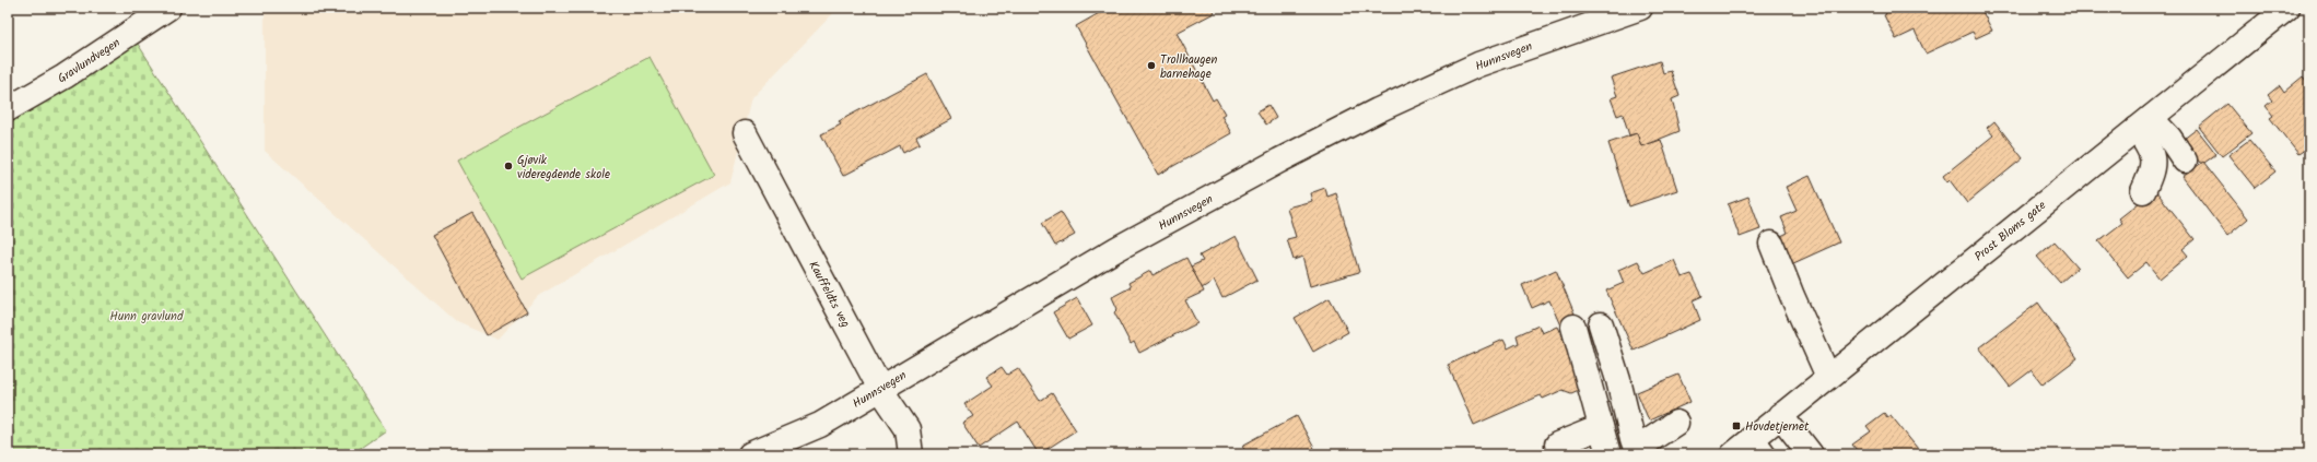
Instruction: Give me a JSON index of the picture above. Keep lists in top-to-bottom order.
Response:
{
  "streets": {
    "street": [
      "Hunnsvegen",
      "Gravlundvegen",
      "Prost Bloms gate",
      "Kauffeldts veg"
    ]
  },
  "crossings": [
    ["Hunnsvegen", "Kauffeldts veg"]
  ],
  "parks": ["Hunn gravlund"],
  "places": {
    "other": ["Trollhaugen barnehage", "Gjøvik videregående skole"],
    "transit": ["Hovdetjernet"]
  }
}
